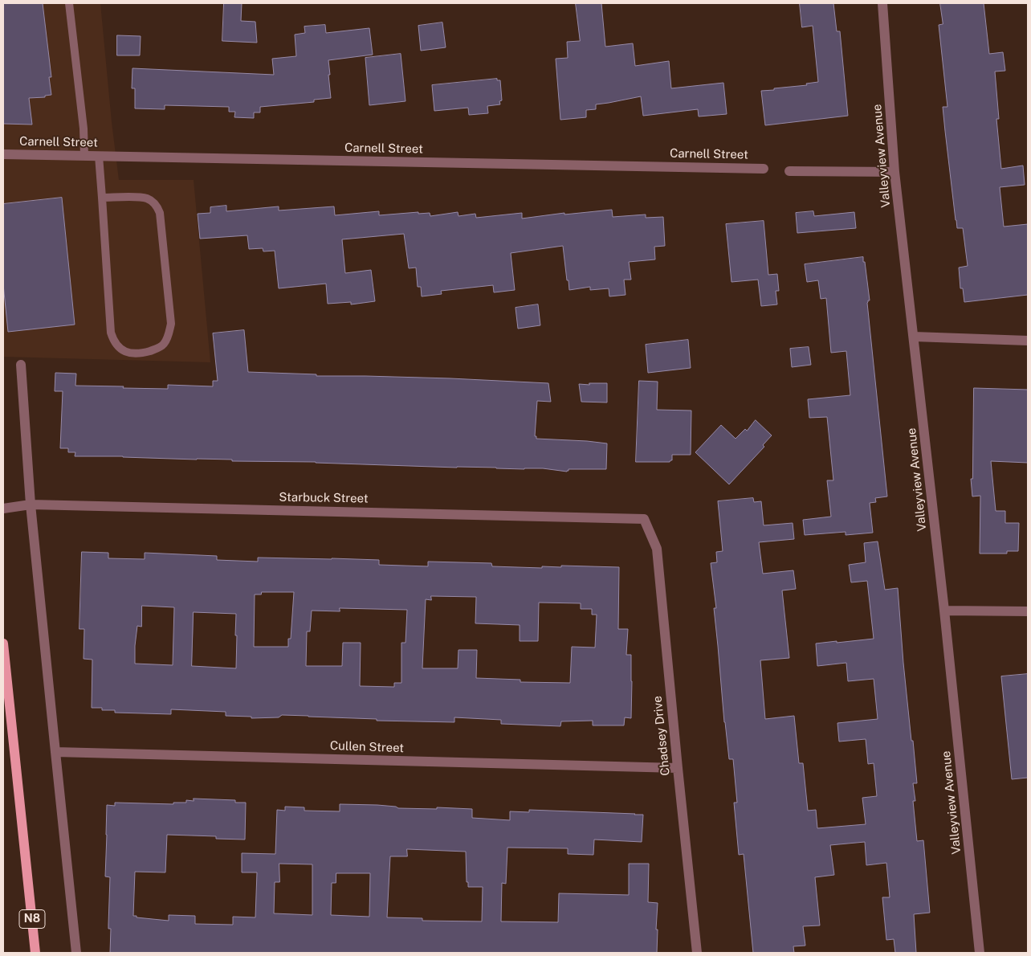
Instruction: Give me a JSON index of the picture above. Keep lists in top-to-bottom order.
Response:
{
  "streets": {
    "main road": ["N8"],
    "street": [
      "Carnell Street",
      "Valleyview Avenue",
      "Starbuck Street",
      "Chadsey Drive",
      "Cullen Street"
    ]
  },
  "crossings": [
    ["Starbuck Street", "Chadsey Drive"],
    ["Chadsey Drive", "Cullen Street"]
  ]
}
